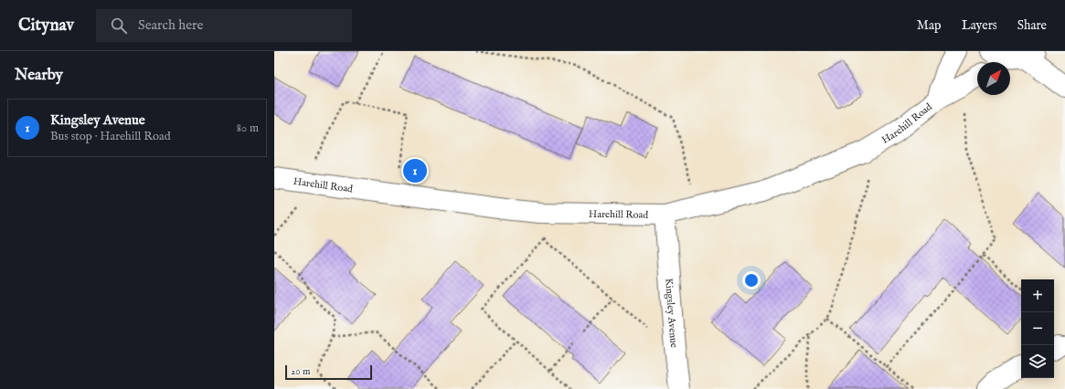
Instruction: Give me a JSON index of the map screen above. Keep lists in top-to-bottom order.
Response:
{
  "streets": {
    "street": ["Harehill Road", "Kingsley Avenue"]
  },
  "crossings": [
    ["Harehill Road", "Kingsley Avenue"]
  ],
  "scale_bar": "20 m",
  "north": "top right",
  "page": {
    "header": "Citynav",
    "search": "Search here",
    "nav": ["Map", "Layers", "Share"],
    "heading": "Nearby",
    "list": [
      {
        "mark": "1",
        "name": "Kingsley Avenue",
        "note": "Bus stop · Harehill Road",
        "value": "80 m"
      }
    ],
    "pins": "1",
    "map_buttons": ["+", "−"],
    "scale": "20 m"
  }
}
